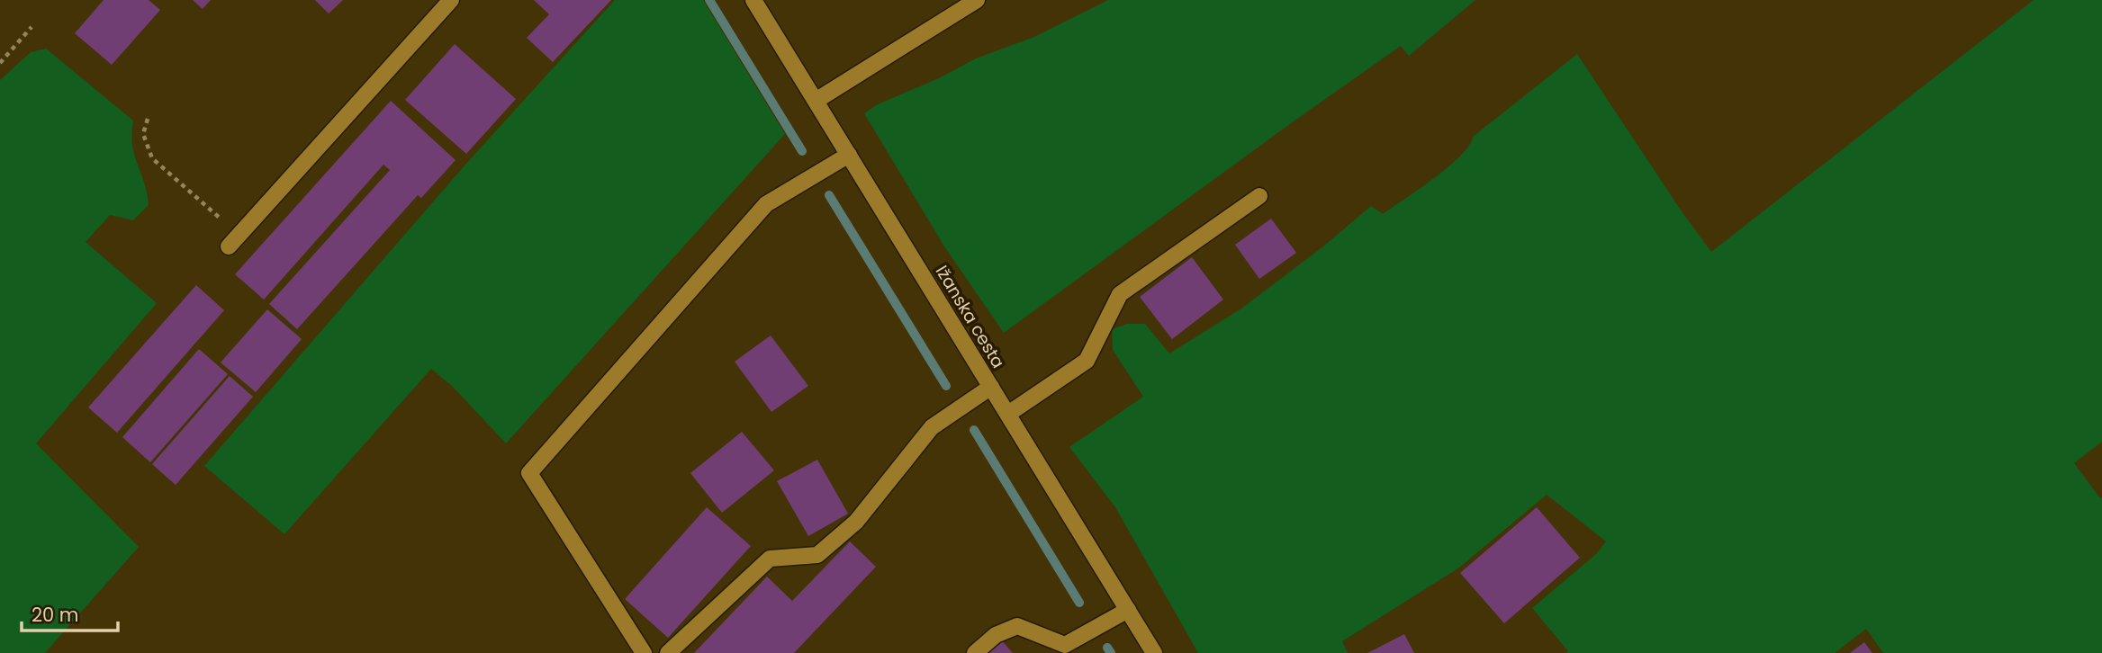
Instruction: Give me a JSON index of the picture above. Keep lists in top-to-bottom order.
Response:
{
  "streets": {
    "street": ["Ižanska cesta"]
  },
  "scale_bar": "20 m"
}
